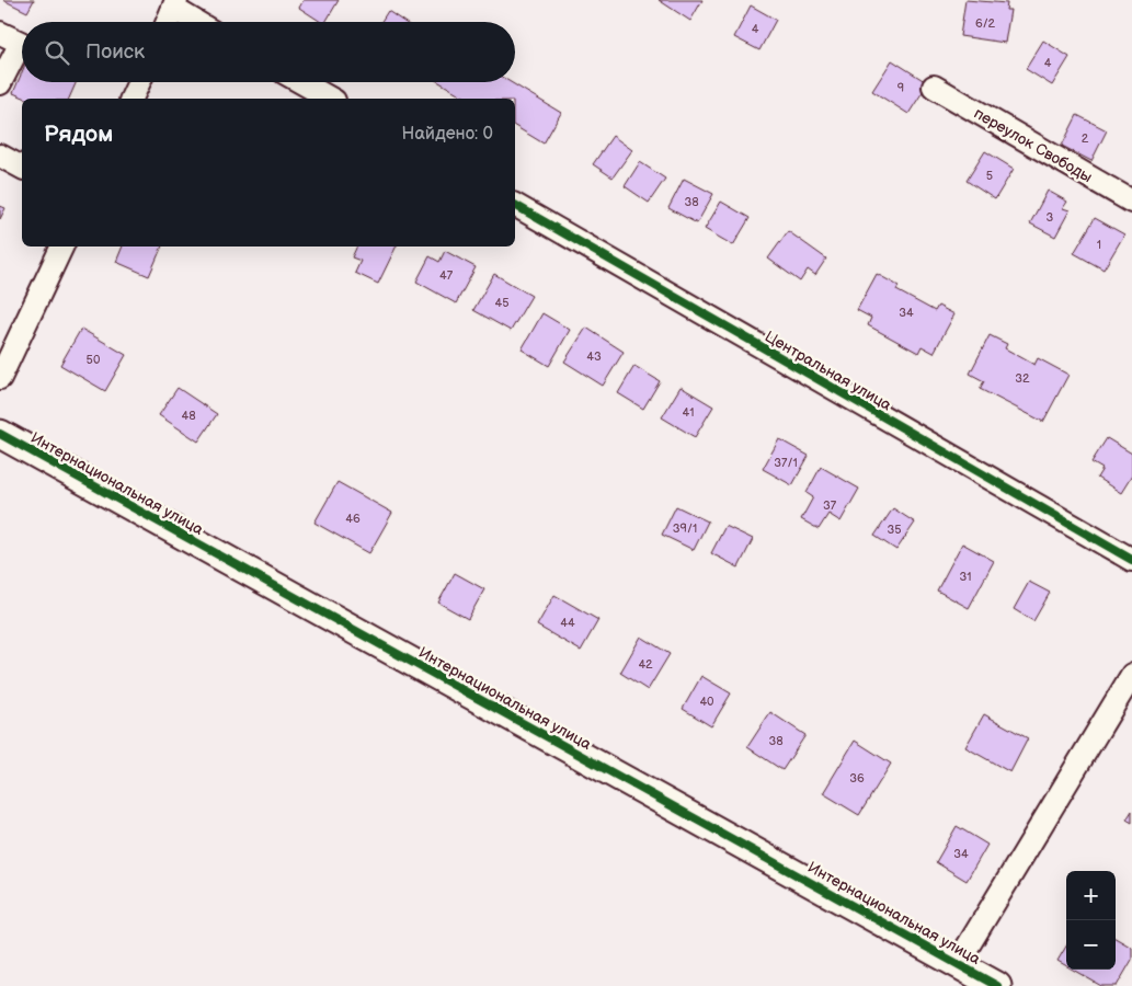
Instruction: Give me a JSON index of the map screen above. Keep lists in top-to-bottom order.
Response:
{
  "streets": {
    "street": ["переулок Свободы", "Центральная улица", "Интернациональная улица"]
  },
  "house_numbers": [
    "6/2",
    "4",
    "4",
    "9",
    "2",
    "5",
    "38",
    "3",
    "1",
    "47",
    "45",
    "34",
    "43",
    "50",
    "32",
    "41",
    "48",
    "37/1",
    "37",
    "46",
    "39/1",
    "35",
    "31",
    "44",
    "42",
    "40",
    "38",
    "36",
    "34"
  ],
  "page": {
    "search": "Поиск",
    "heading": ["Рядом", "Найдено: 0"],
    "map_buttons": ["+", "−"]
  }
}
